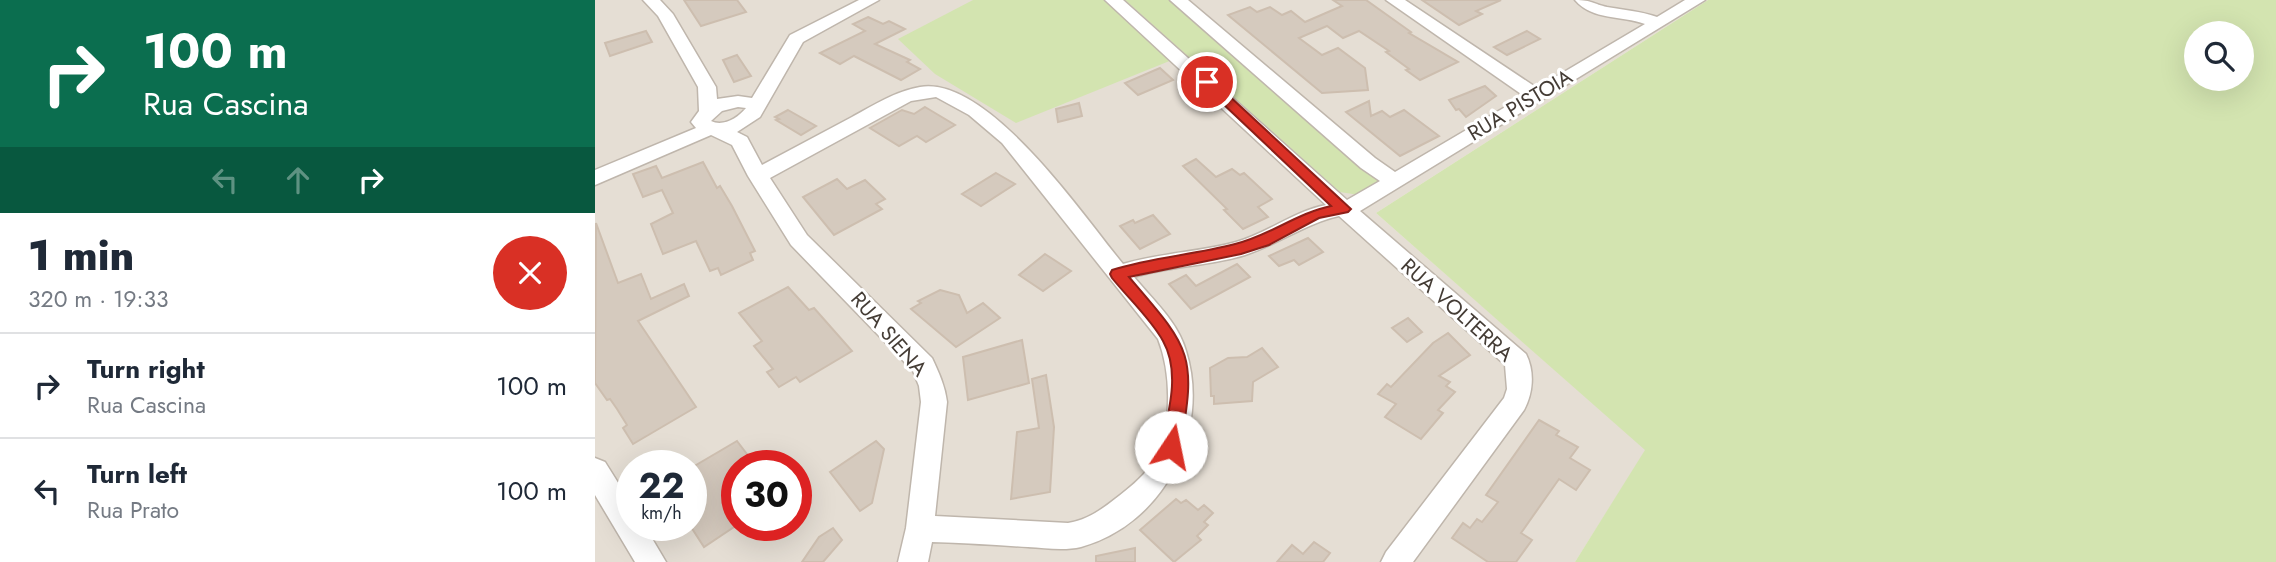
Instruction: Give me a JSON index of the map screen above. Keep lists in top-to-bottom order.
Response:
{
  "streets": {
    "street": ["RUA PISTOIA", "RUA VOLTERRA", "RUA SIENA"]
  },
  "crossings": [
    ["RUA PISTOIA", "RUA VOLTERRA"]
  ],
  "page": {
    "turn": ["100 m", "Rua Cascina"],
    "heading": ["1 min", "320 m · 19:33"],
    "list": [
      {
        "name": "Turn right",
        "note": "Rua Cascina",
        "value": "100 m"
      },
      {
        "name": "Turn left",
        "note": "Rua Prato",
        "value": "100 m"
      }
    ],
    "speed": "22 km/h",
    "limit": "30"
  }
}
